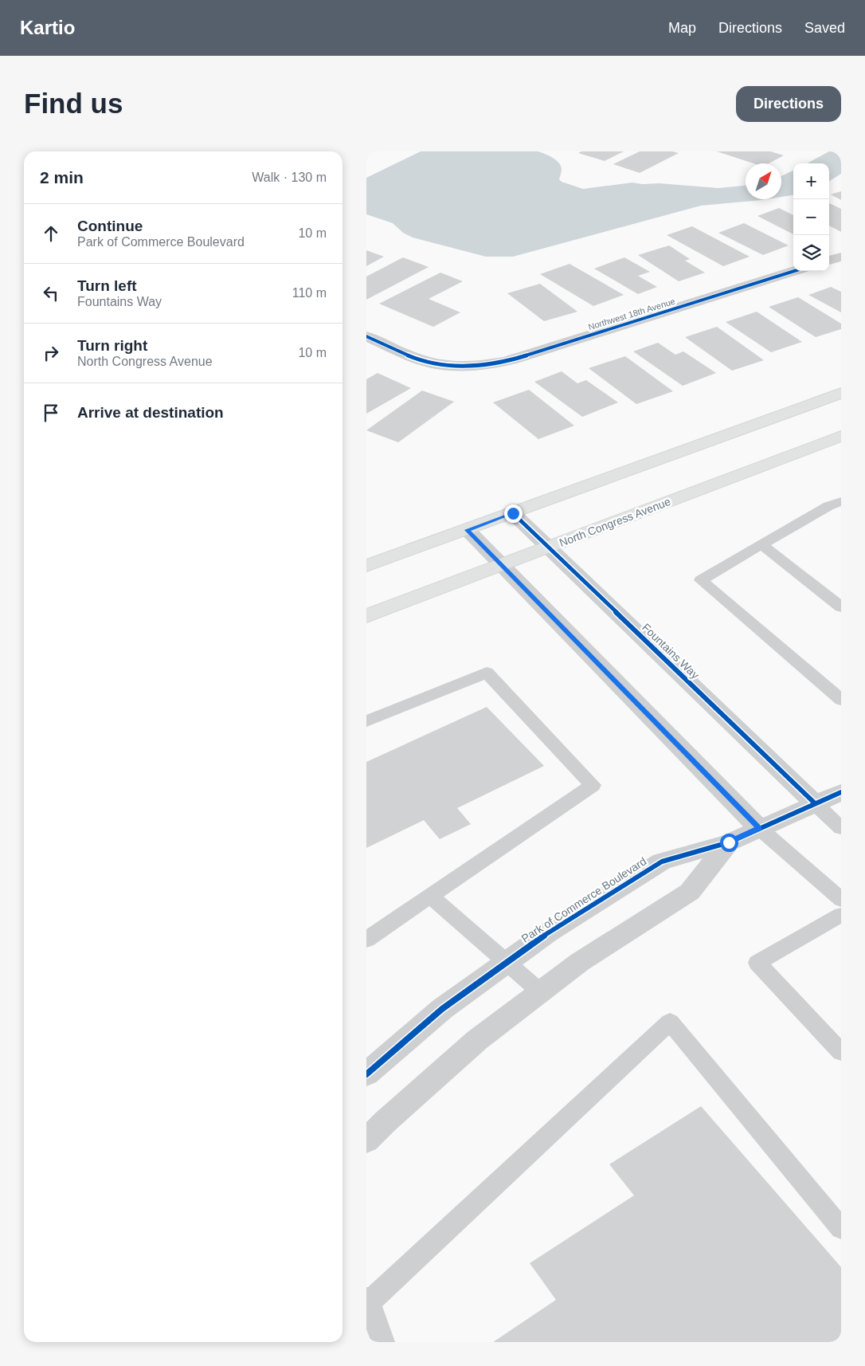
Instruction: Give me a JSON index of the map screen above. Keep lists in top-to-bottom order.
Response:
{
  "streets": {
    "main road": ["North Congress Avenue"],
    "street": ["Northwest 18th Avenue", "Fountains Way", "Park of Commerce Boulevard"]
  },
  "crossings": [
    ["North Congress Avenue", "Fountains Way"],
    ["Fountains Way", "Park of Commerce Boulevard"]
  ],
  "north": "top right",
  "page": {
    "header": "Kartio",
    "nav": ["Map", "Directions", "Saved"],
    "buttons": "Directions",
    "title": "Find us",
    "heading": ["2 min", "Walk · 130 m"],
    "map_buttons": ["+", "−"],
    "list": [
      ["Continue", "Park of Commerce Boulevard", "10 m"],
      ["Turn left", "Fountains Way", "110 m"],
      ["Turn right", "North Congress Avenue", "10 m"],
      "Arrive at destination"
    ]
  }
}
